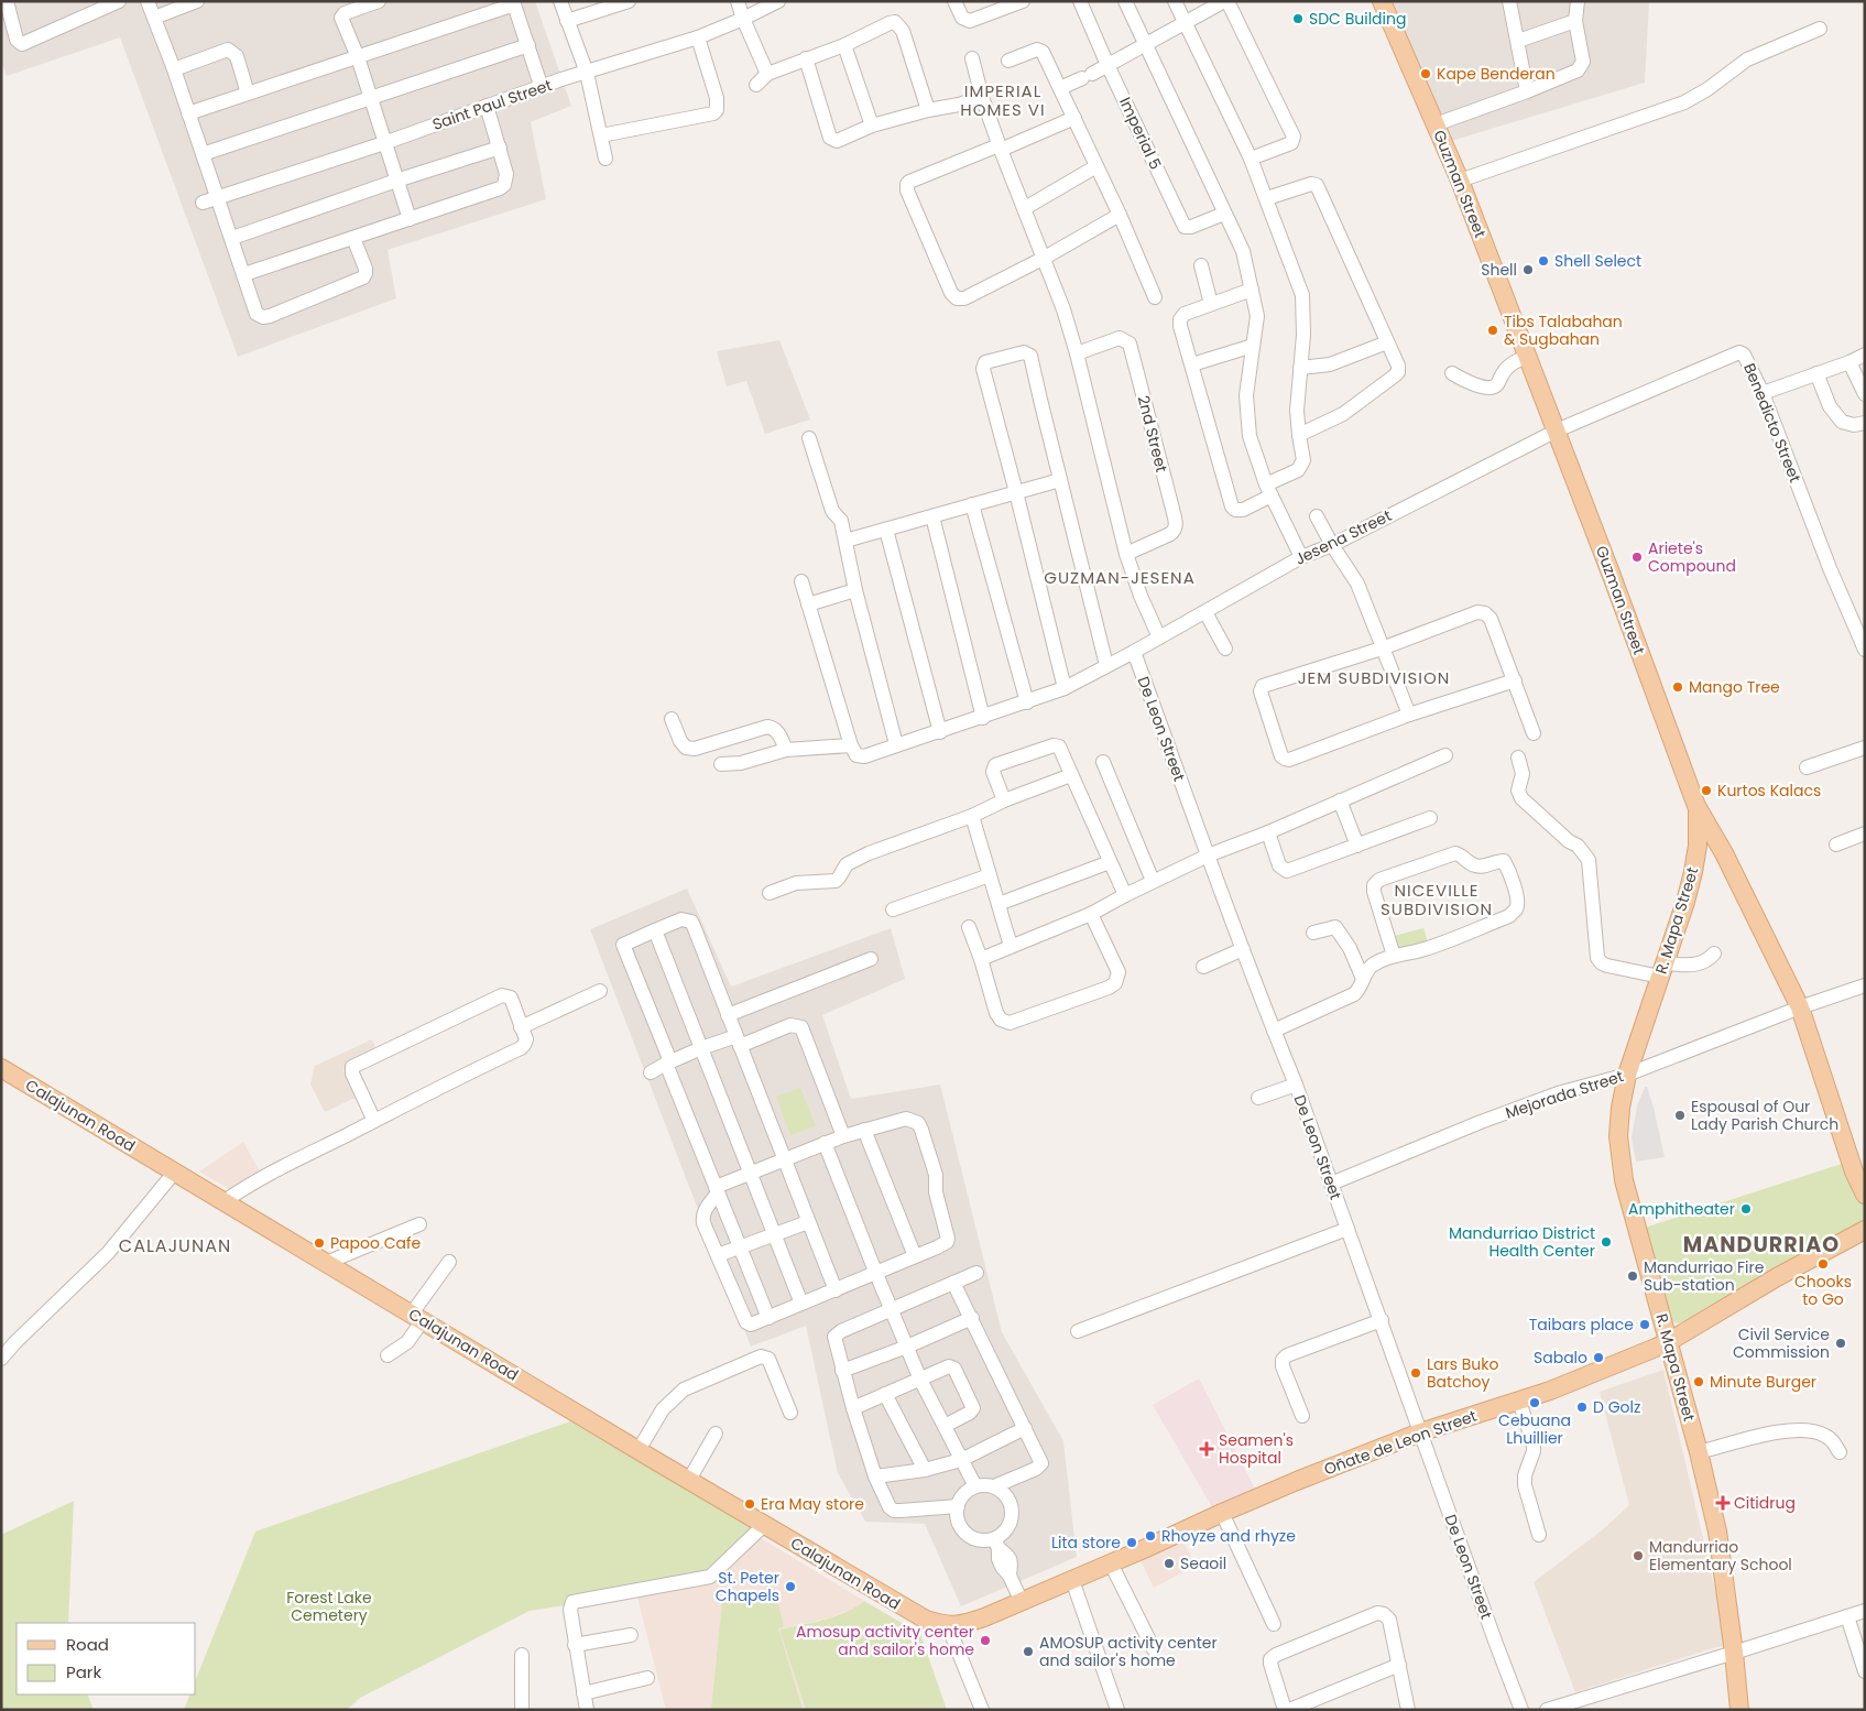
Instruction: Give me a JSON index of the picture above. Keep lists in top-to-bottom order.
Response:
{
  "streets": {
    "main road": [
      "Guzman Street",
      "R. Mapa Street",
      "Calajunan Road",
      "Oñate de Leon Street"
    ],
    "street": [
      "Saint Paul Street",
      "Imperial 5",
      "Benedicto Street",
      "2nd Street",
      "Jesena Street",
      "De Leon Street",
      "Mejorada Street"
    ]
  },
  "crossings": [
    ["Guzman Street", "Benedicto Street"],
    ["Guzman Street", "Jesena Street"],
    ["Guzman Street", "R. Mapa Street"],
    ["Guzman Street", "Mejorada Street"],
    ["Benedicto Street", "Jesena Street"],
    ["Jesena Street", "De Leon Street"],
    ["De Leon Street", "Mejorada Street"],
    ["De Leon Street", "Oñate de Leon Street"],
    ["R. Mapa Street", "Mejorada Street"],
    ["R. Mapa Street", "Oñate de Leon Street"],
    ["Calajunan Road", "Oñate de Leon Street"]
  ],
  "districts": [
    "IMPERIAL HOMES VI",
    "GUZMAN-JESENA",
    "JEM SUBDIVISION",
    "NICEVILLE SUBDIVISION",
    "MANDURRIAO",
    "CALAJUNAN"
  ],
  "parks": ["Forest Lake Cemetery"],
  "places": {
    "other": [
      "SDC Building",
      "Kape Benderan",
      "Shell Select",
      "Shell",
      "Tibs Talabahan & Sugbahan",
      "Ariete's Compound",
      "Mango Tree",
      "Kurtos Kalacs",
      "Espousal of Our Lady Parish Church",
      "Amphitheater",
      "Mandurriao District Health Center",
      "Papoo Cafe",
      "Chooks to Go",
      "Mandurriao Fire Sub-station",
      "Taibars place",
      "Civil Service Commission",
      "Sabalo",
      "Lars Buko Batchoy",
      "Minute Burger",
      "Cebuana Lhuillier",
      "D Golz",
      "Era May store",
      "Rhoyze and rhyze",
      "Lita store",
      "Mandurriao Elementary School",
      "Seaoil",
      "St. Peter Chapels",
      "Amosup activity center and sailor's home",
      "AMOSUP activity center and sailor's home"
    ],
    "health": ["Seamen's Hospital", "Citidrug"]
  },
  "legend": ["Road", "Park"]
}
